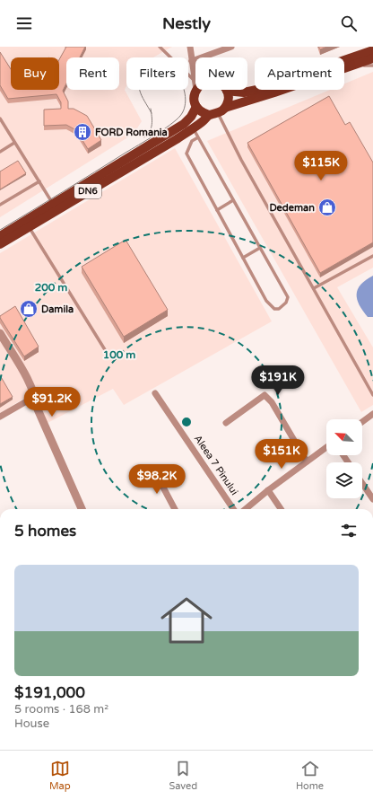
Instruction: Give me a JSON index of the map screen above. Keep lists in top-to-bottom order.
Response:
{
  "streets": {
    "main road": ["DN6"],
    "street": ["Aleea 7 Pinului"]
  },
  "places": {
    "building": ["FORD Romania"],
    "shop": ["Dedeman", "Damila"]
  },
  "north": "top left",
  "page": {
    "header": "Nestly",
    "chip": [
      "Buy",
      "Rent",
      "Filters",
      "New",
      "Apartment"
    ],
    "price": [
      "$115K",
      "$191K",
      "$91.2K",
      "$151K",
      "$98.2K"
    ],
    "heading": "5 homes",
    "list": [
      {
        "name": "$191,000",
        "note": "5 rooms · 168 m² · House"
      }
    ],
    "tabs": ["Map", "Saved", "Home"]
  },
  "rings": ["200 m", "100 m"]
}
